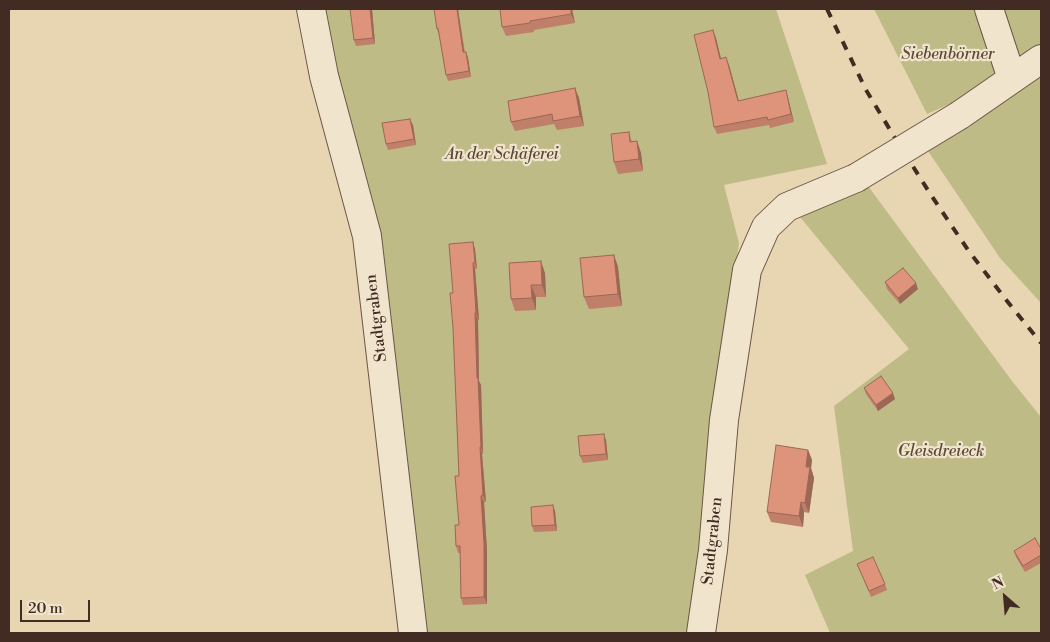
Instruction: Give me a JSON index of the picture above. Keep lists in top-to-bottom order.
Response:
{
  "streets": {
    "street": ["Stadtgraben"]
  },
  "parks": ["Siebenbörner", "An der Schäferei", "Gleisdreieck"],
  "scale_bar": "20 m",
  "north": "top left"
}
